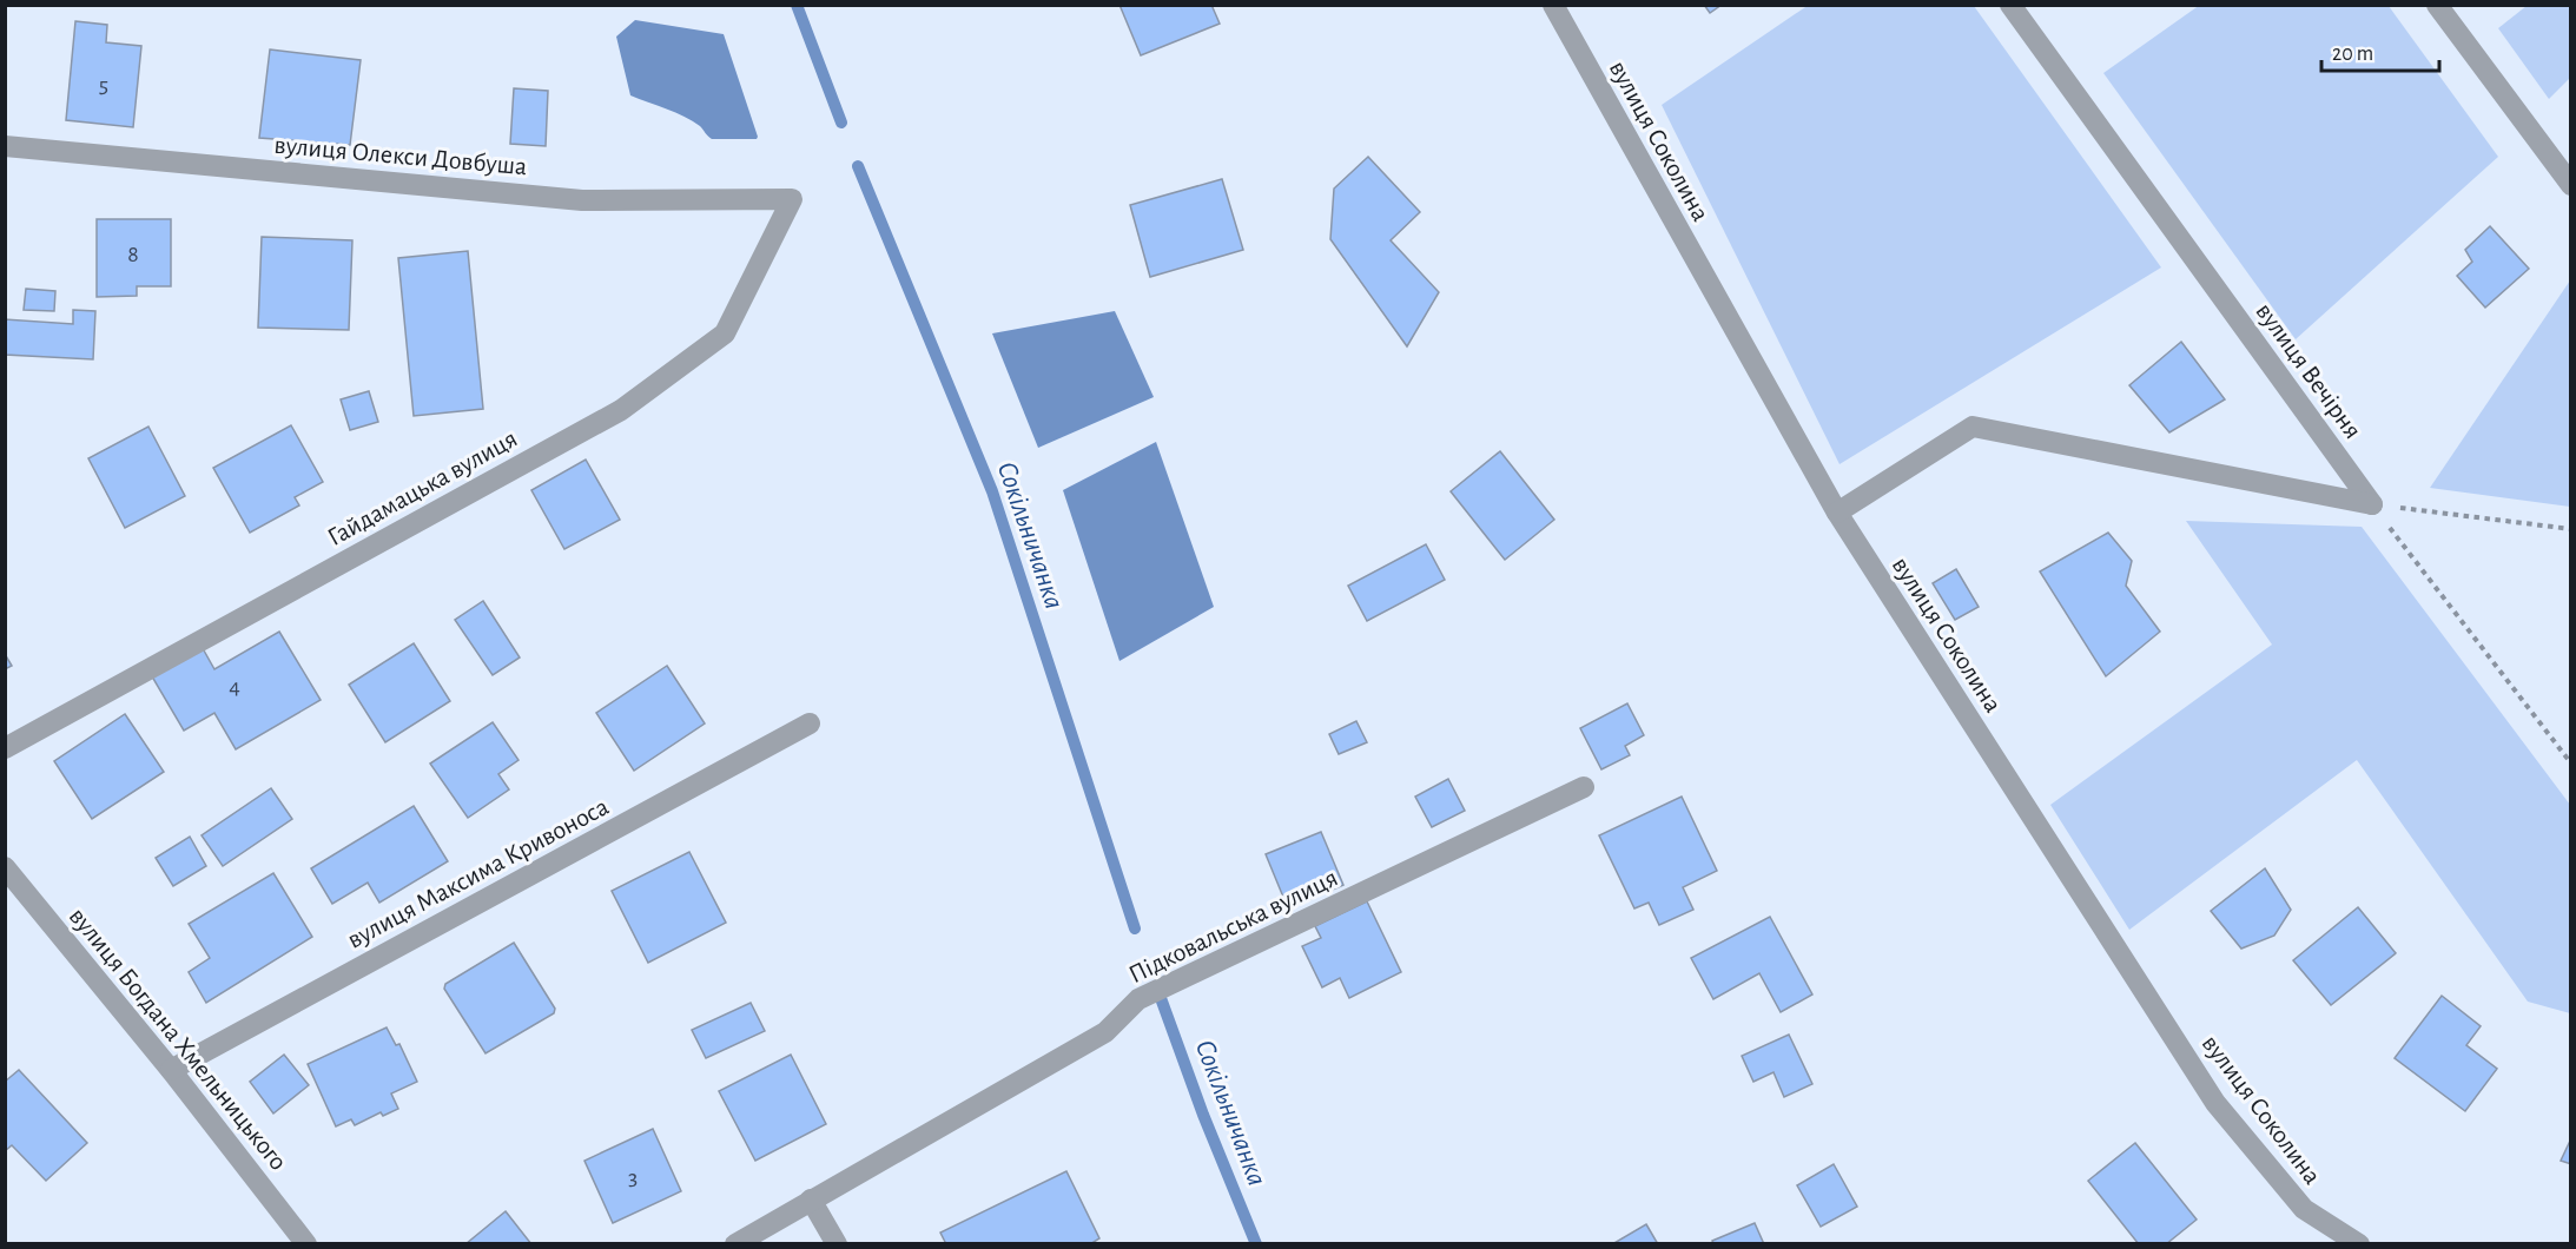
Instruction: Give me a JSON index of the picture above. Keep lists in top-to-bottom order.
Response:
{
  "streets": {
    "street": [
      "вулиця Соколина",
      "вулиця Олекси Довбуша",
      "вулиця Вечірня",
      "Гайдамацька вулиця",
      "вулиця Максима Кривоноса",
      "Підковальська вулиця",
      "вулиця Богдана Хмельницького"
    ]
  },
  "crossings": [
    ["вулиця Олекси Довбуша", "Гайдамацька вулиця"],
    ["вулиця Максима Кривоноса", "вулиця Богдана Хмельницького"]
  ],
  "water": ["Сокільничанка"],
  "house_numbers": [
    "5",
    "8",
    "4",
    "3"
  ],
  "scale_bar": "20 m"
}
